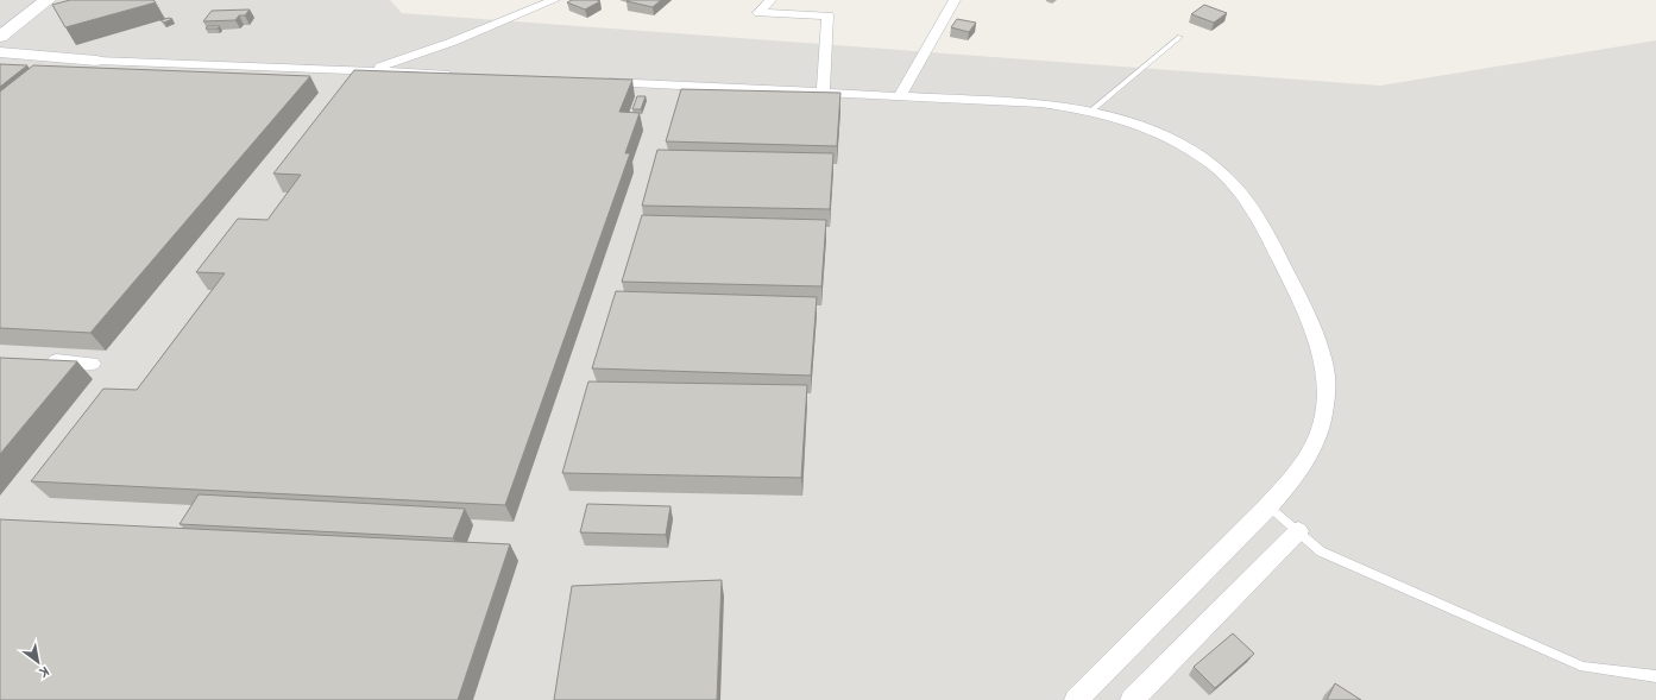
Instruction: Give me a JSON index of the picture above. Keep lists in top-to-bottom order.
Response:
{
  "north": "bottom right"
}
